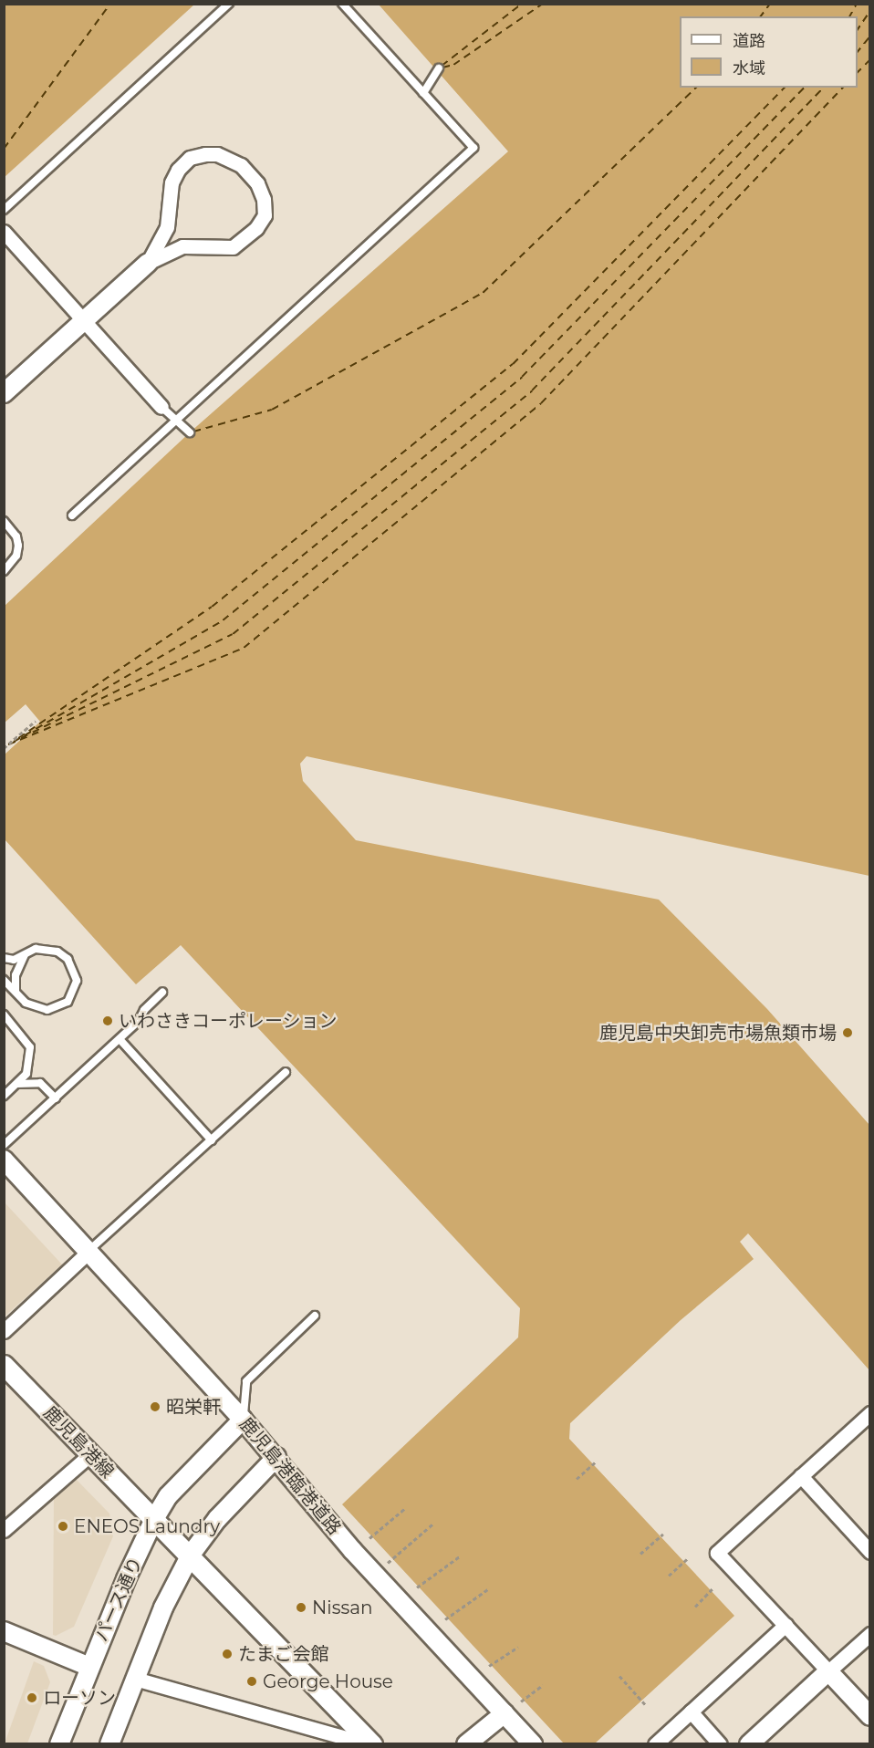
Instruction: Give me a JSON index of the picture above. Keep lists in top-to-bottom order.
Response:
{
  "streets": {
    "main road": ["鹿児島港線"],
    "street": ["鹿児島港臨港道路", "パース通り"]
  },
  "crossings": [
    ["鹿児島港線", "パース通り"],
    ["鹿児島港臨港道路", "パース通り"]
  ],
  "places": [
    "いわさきコーポレーション",
    "鹿児島中央卸売市場魚類市場",
    "昭栄軒",
    "ENEOS Laundry",
    "Nissan",
    "たまご会館",
    "George House",
    "ローソン"
  ],
  "legend": ["道路", "水域"]
}
